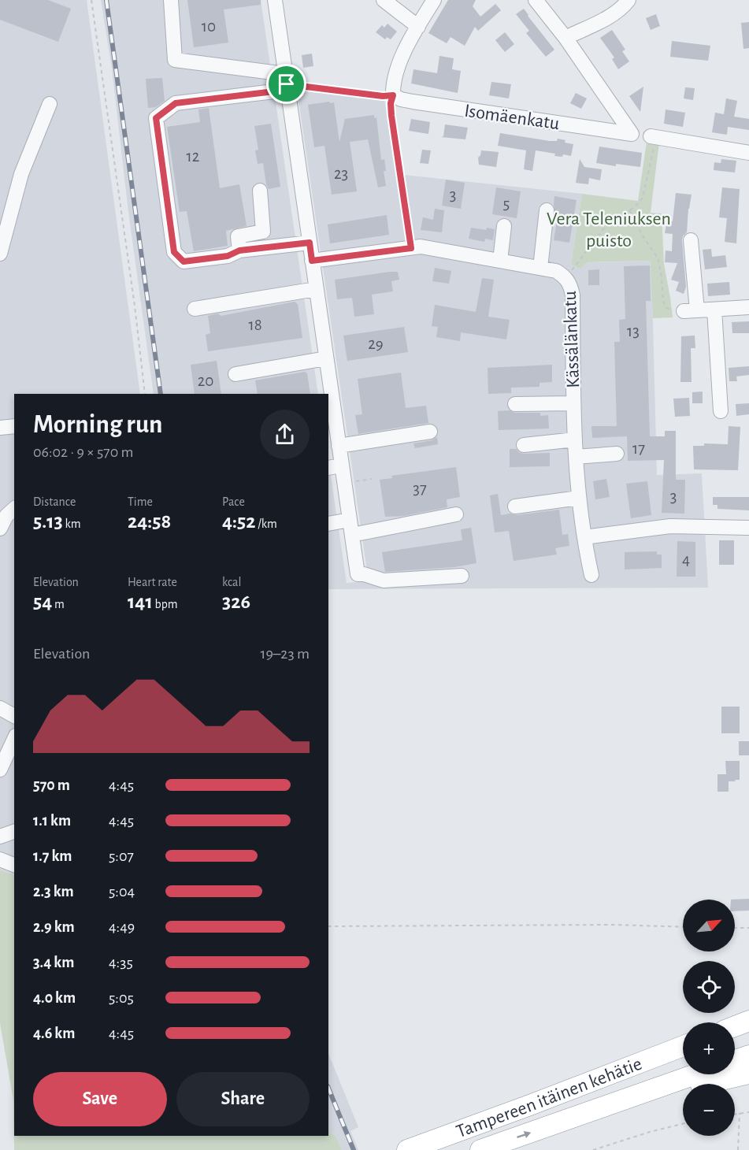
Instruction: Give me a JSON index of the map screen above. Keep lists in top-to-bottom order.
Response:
{
  "streets": {
    "highway": ["Tampereen itäinen kehätie"],
    "street": ["Isomäenkatu", "Kässälänkatu"]
  },
  "parks": ["Vera Teleniuksen puisto"],
  "house_numbers": [
    "10",
    "12",
    "23",
    "3",
    "5",
    "18",
    "13",
    "29",
    "20",
    "17",
    "37",
    "3",
    "4"
  ],
  "north": "top right",
  "page": {
    "heading": ["Morning run", "06:02 · 9 × 570 m"],
    "stats": [
      ["Distance", "5.13 km"],
      ["Time", "24:58"],
      ["Pace", "4:52 /km"],
      ["Elevation", "54 m"],
      ["Heart rate", "141 bpm"],
      ["kcal", "326"]
    ],
    "chart": ["Elevation", "19–23 m"],
    "list": [
      {
        "name": "570 m",
        "note": "4:45"
      },
      {
        "name": "1.1 km",
        "note": "4:45"
      },
      {
        "name": "1.7 km",
        "note": "5:07"
      },
      {
        "name": "2.3 km",
        "note": "5:04"
      },
      {
        "name": "2.9 km",
        "note": "4:49"
      },
      {
        "name": "3.4 km",
        "note": "4:35"
      },
      {
        "name": "4.0 km",
        "note": "5:05"
      },
      {
        "name": "4.6 km",
        "note": "4:45"
      }
    ],
    "map_buttons": ["+", "−"],
    "buttons": ["Save", "Share"]
  }
}
